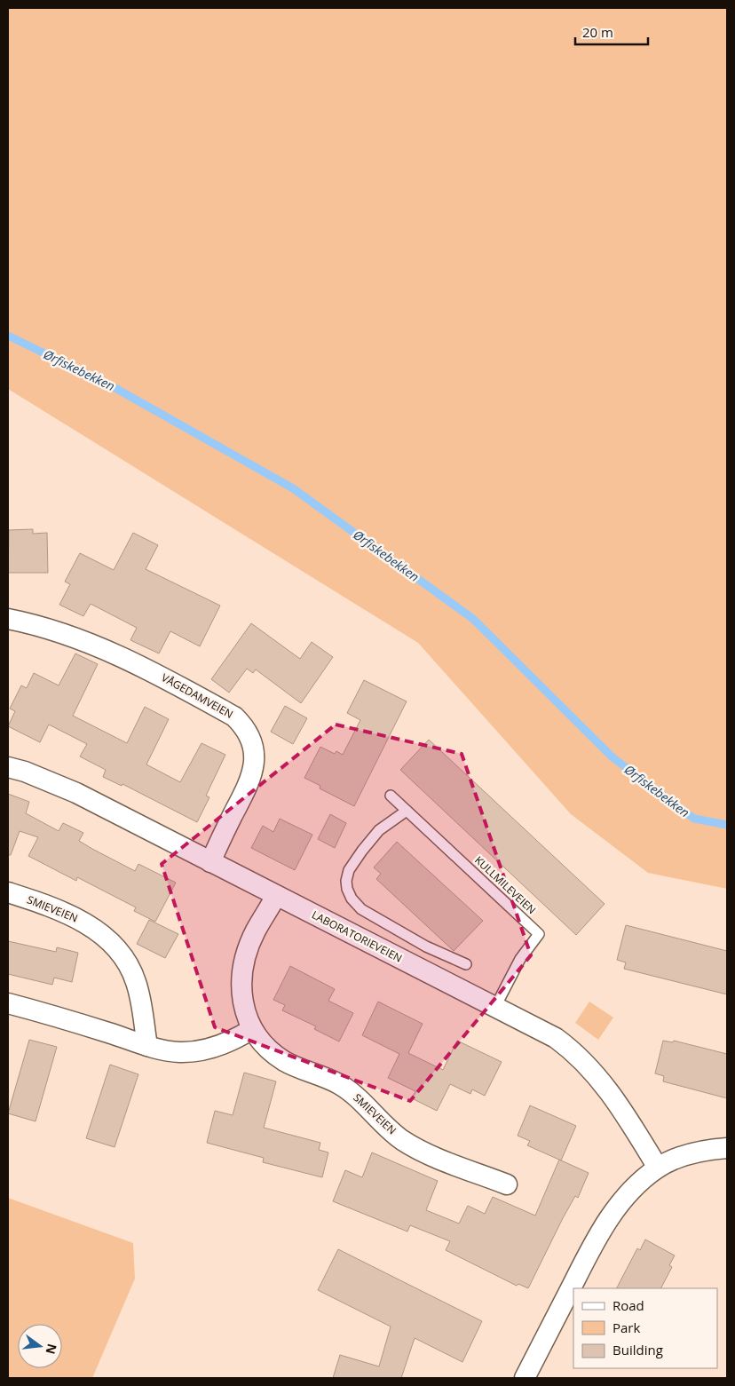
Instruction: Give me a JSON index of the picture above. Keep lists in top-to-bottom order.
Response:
{
  "streets": {
    "street": ["VÅGEDAMVEIEN", "SMIEVEIEN", "LABORATORIEVEIEN"],
    "lane": ["KULLMILEVEIEN"]
  },
  "crossings": [
    ["VÅGEDAMVEIEN", "LABORATORIEVEIEN"],
    ["KULLMILEVEIEN", "LABORATORIEVEIEN"],
    ["SMIEVEIEN", "LABORATORIEVEIEN"]
  ],
  "water": ["Ørfiskebekken"],
  "legend": ["Road", "Park", "Building"],
  "scale_bar": "20 m",
  "north": "right"
}
